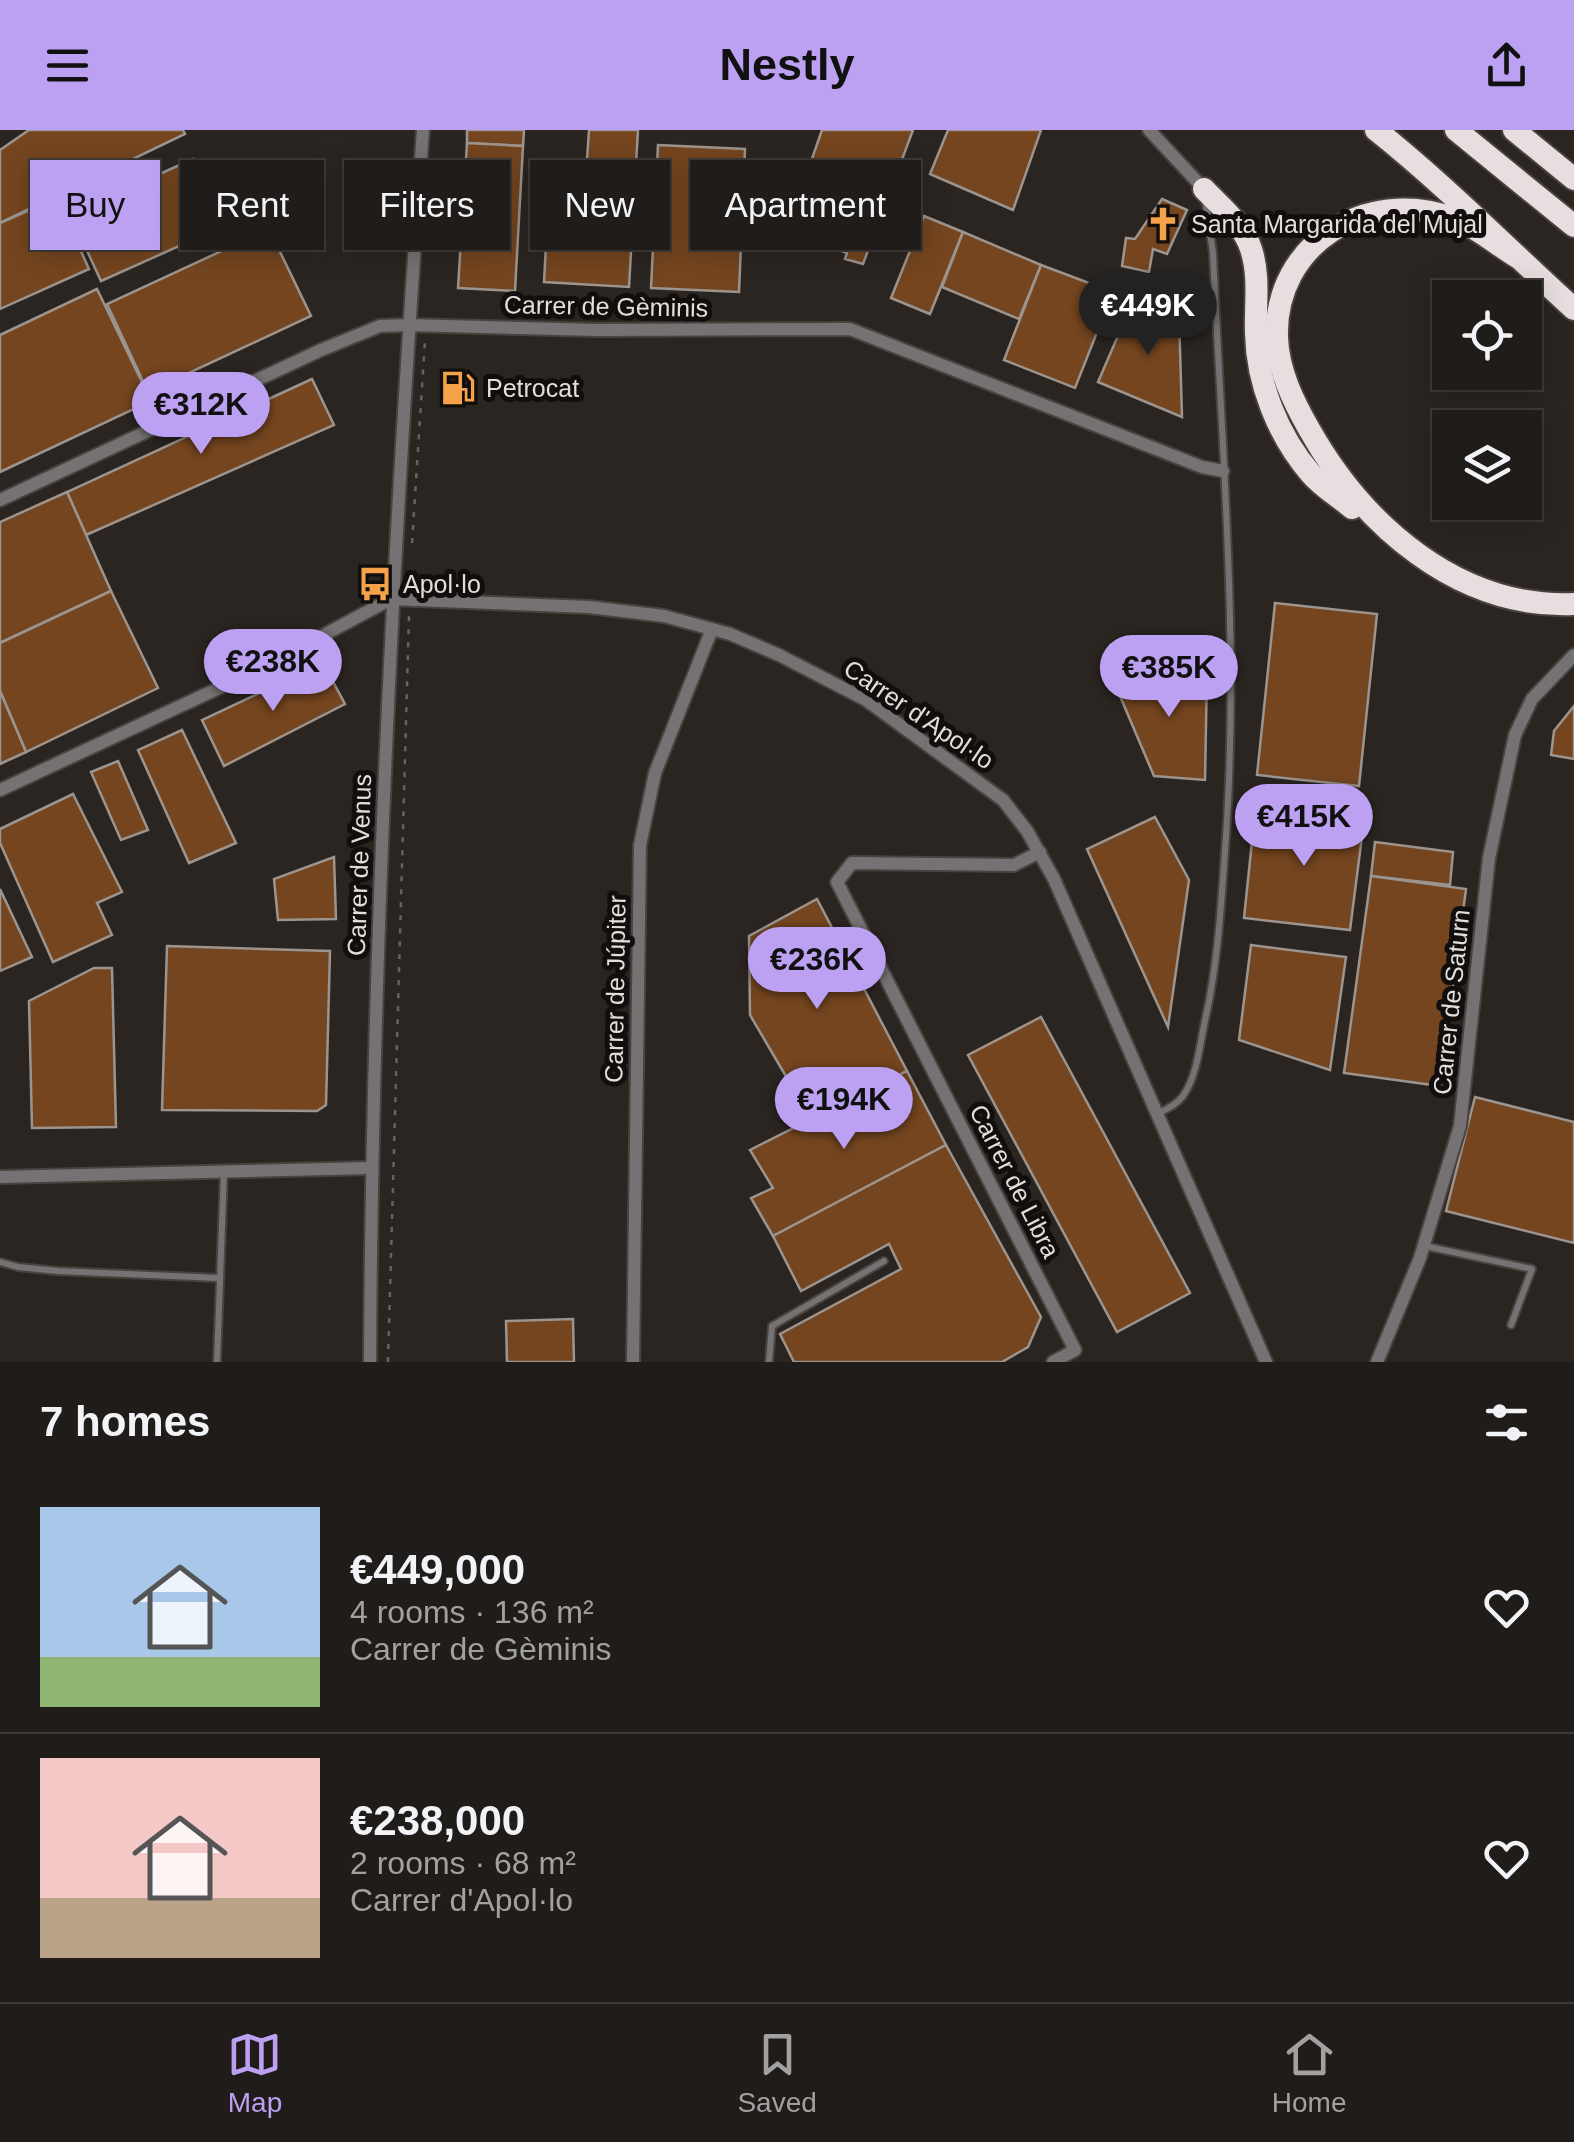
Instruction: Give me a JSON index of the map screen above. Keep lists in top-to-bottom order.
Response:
{
  "streets": {
    "street": [
      "Carrer de Gèminis",
      "Carrer d'Apol·lo",
      "Carrer de Venus",
      "Carrer de Júpiter",
      "Carrer de Saturn",
      "Carrer de Libra"
    ]
  },
  "crossings": [
    ["Carrer de Gèminis", "Carrer de Venus"],
    ["Carrer d'Apol·lo", "Carrer de Venus"],
    ["Carrer d'Apol·lo", "Carrer de Júpiter"],
    ["Carrer d'Apol·lo", "Carrer de Libra"]
  ],
  "places": {
    "church": ["Santa Margarida del Mujal"],
    "fuel station": ["Petrocat"],
    "bus stop": ["Apol·lo"]
  },
  "page": {
    "header": "Nestly",
    "chip": [
      "Buy",
      "Rent",
      "Filters",
      "New",
      "Apartment"
    ],
    "price": [
      "€449K",
      "€312K",
      "€238K",
      "€385K",
      "€415K",
      "€236K",
      "€194K"
    ],
    "heading": "7 homes",
    "list": [
      {
        "name": "€449,000",
        "note": "4 rooms · 136 m² · Carrer de Gèminis"
      },
      {
        "name": "€238,000",
        "note": "2 rooms · 68 m² · Carrer d'Apol·lo"
      }
    ],
    "tabs": ["Map", "Saved", "Home"]
  }
}
